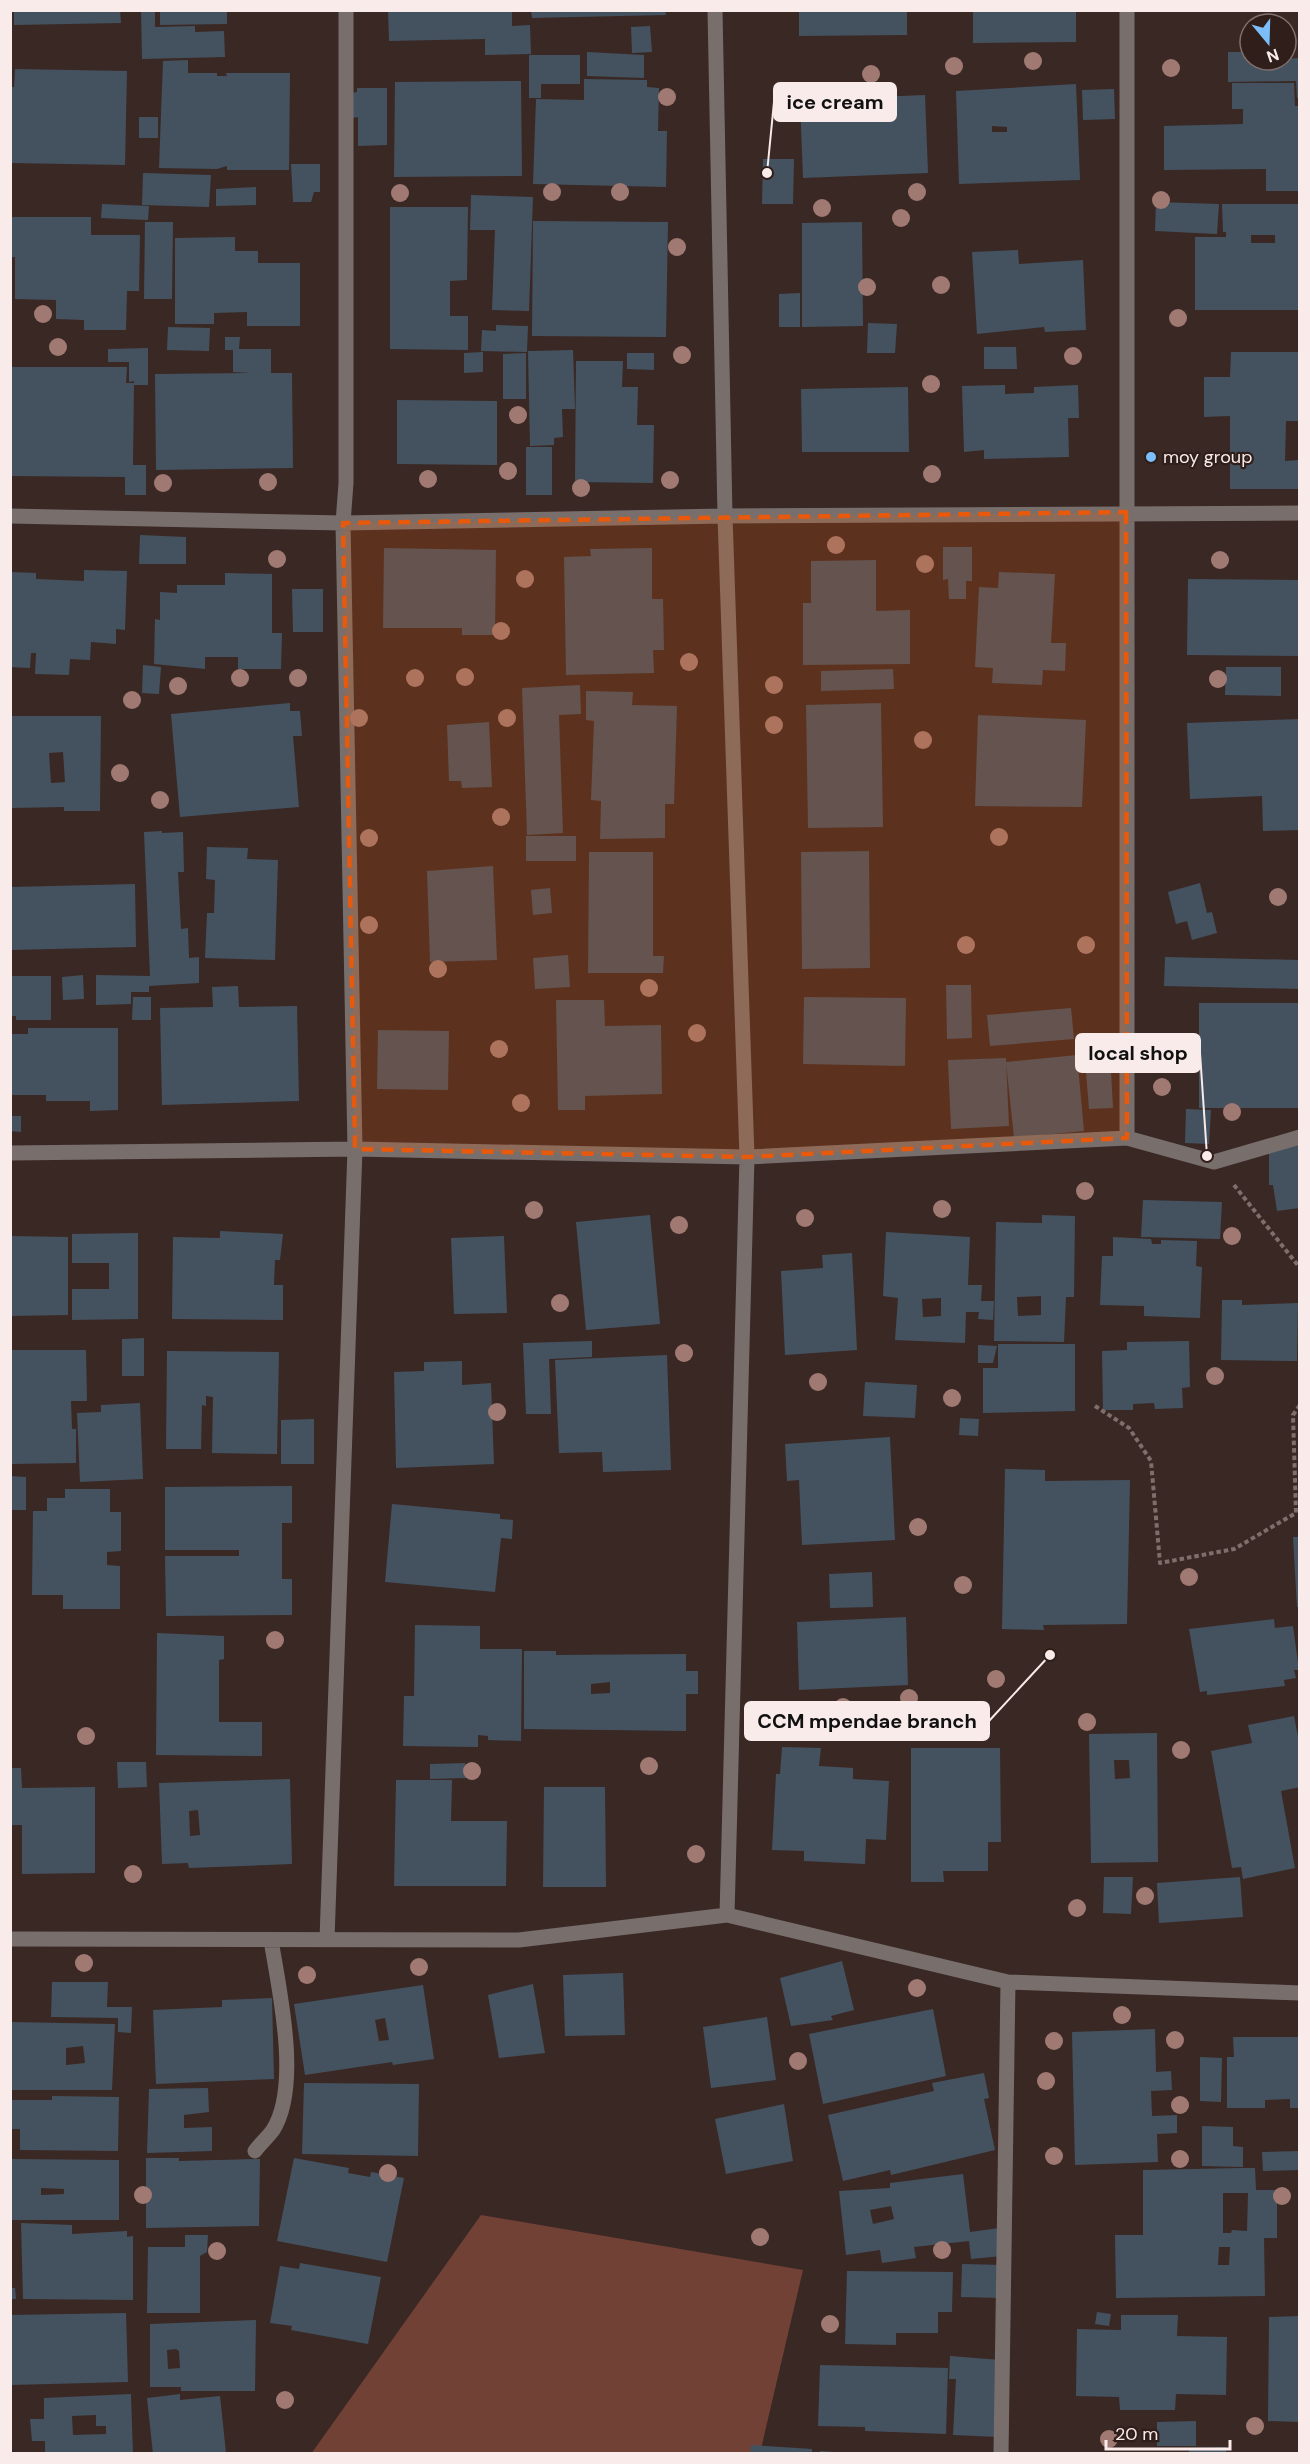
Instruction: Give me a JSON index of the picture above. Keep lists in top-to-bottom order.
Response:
{
  "places": [
    "ice cream",
    "moy group",
    "local shop",
    "CCM mpendae branch"
  ],
  "scale_bar": "20 m",
  "north": "bottom"
}
